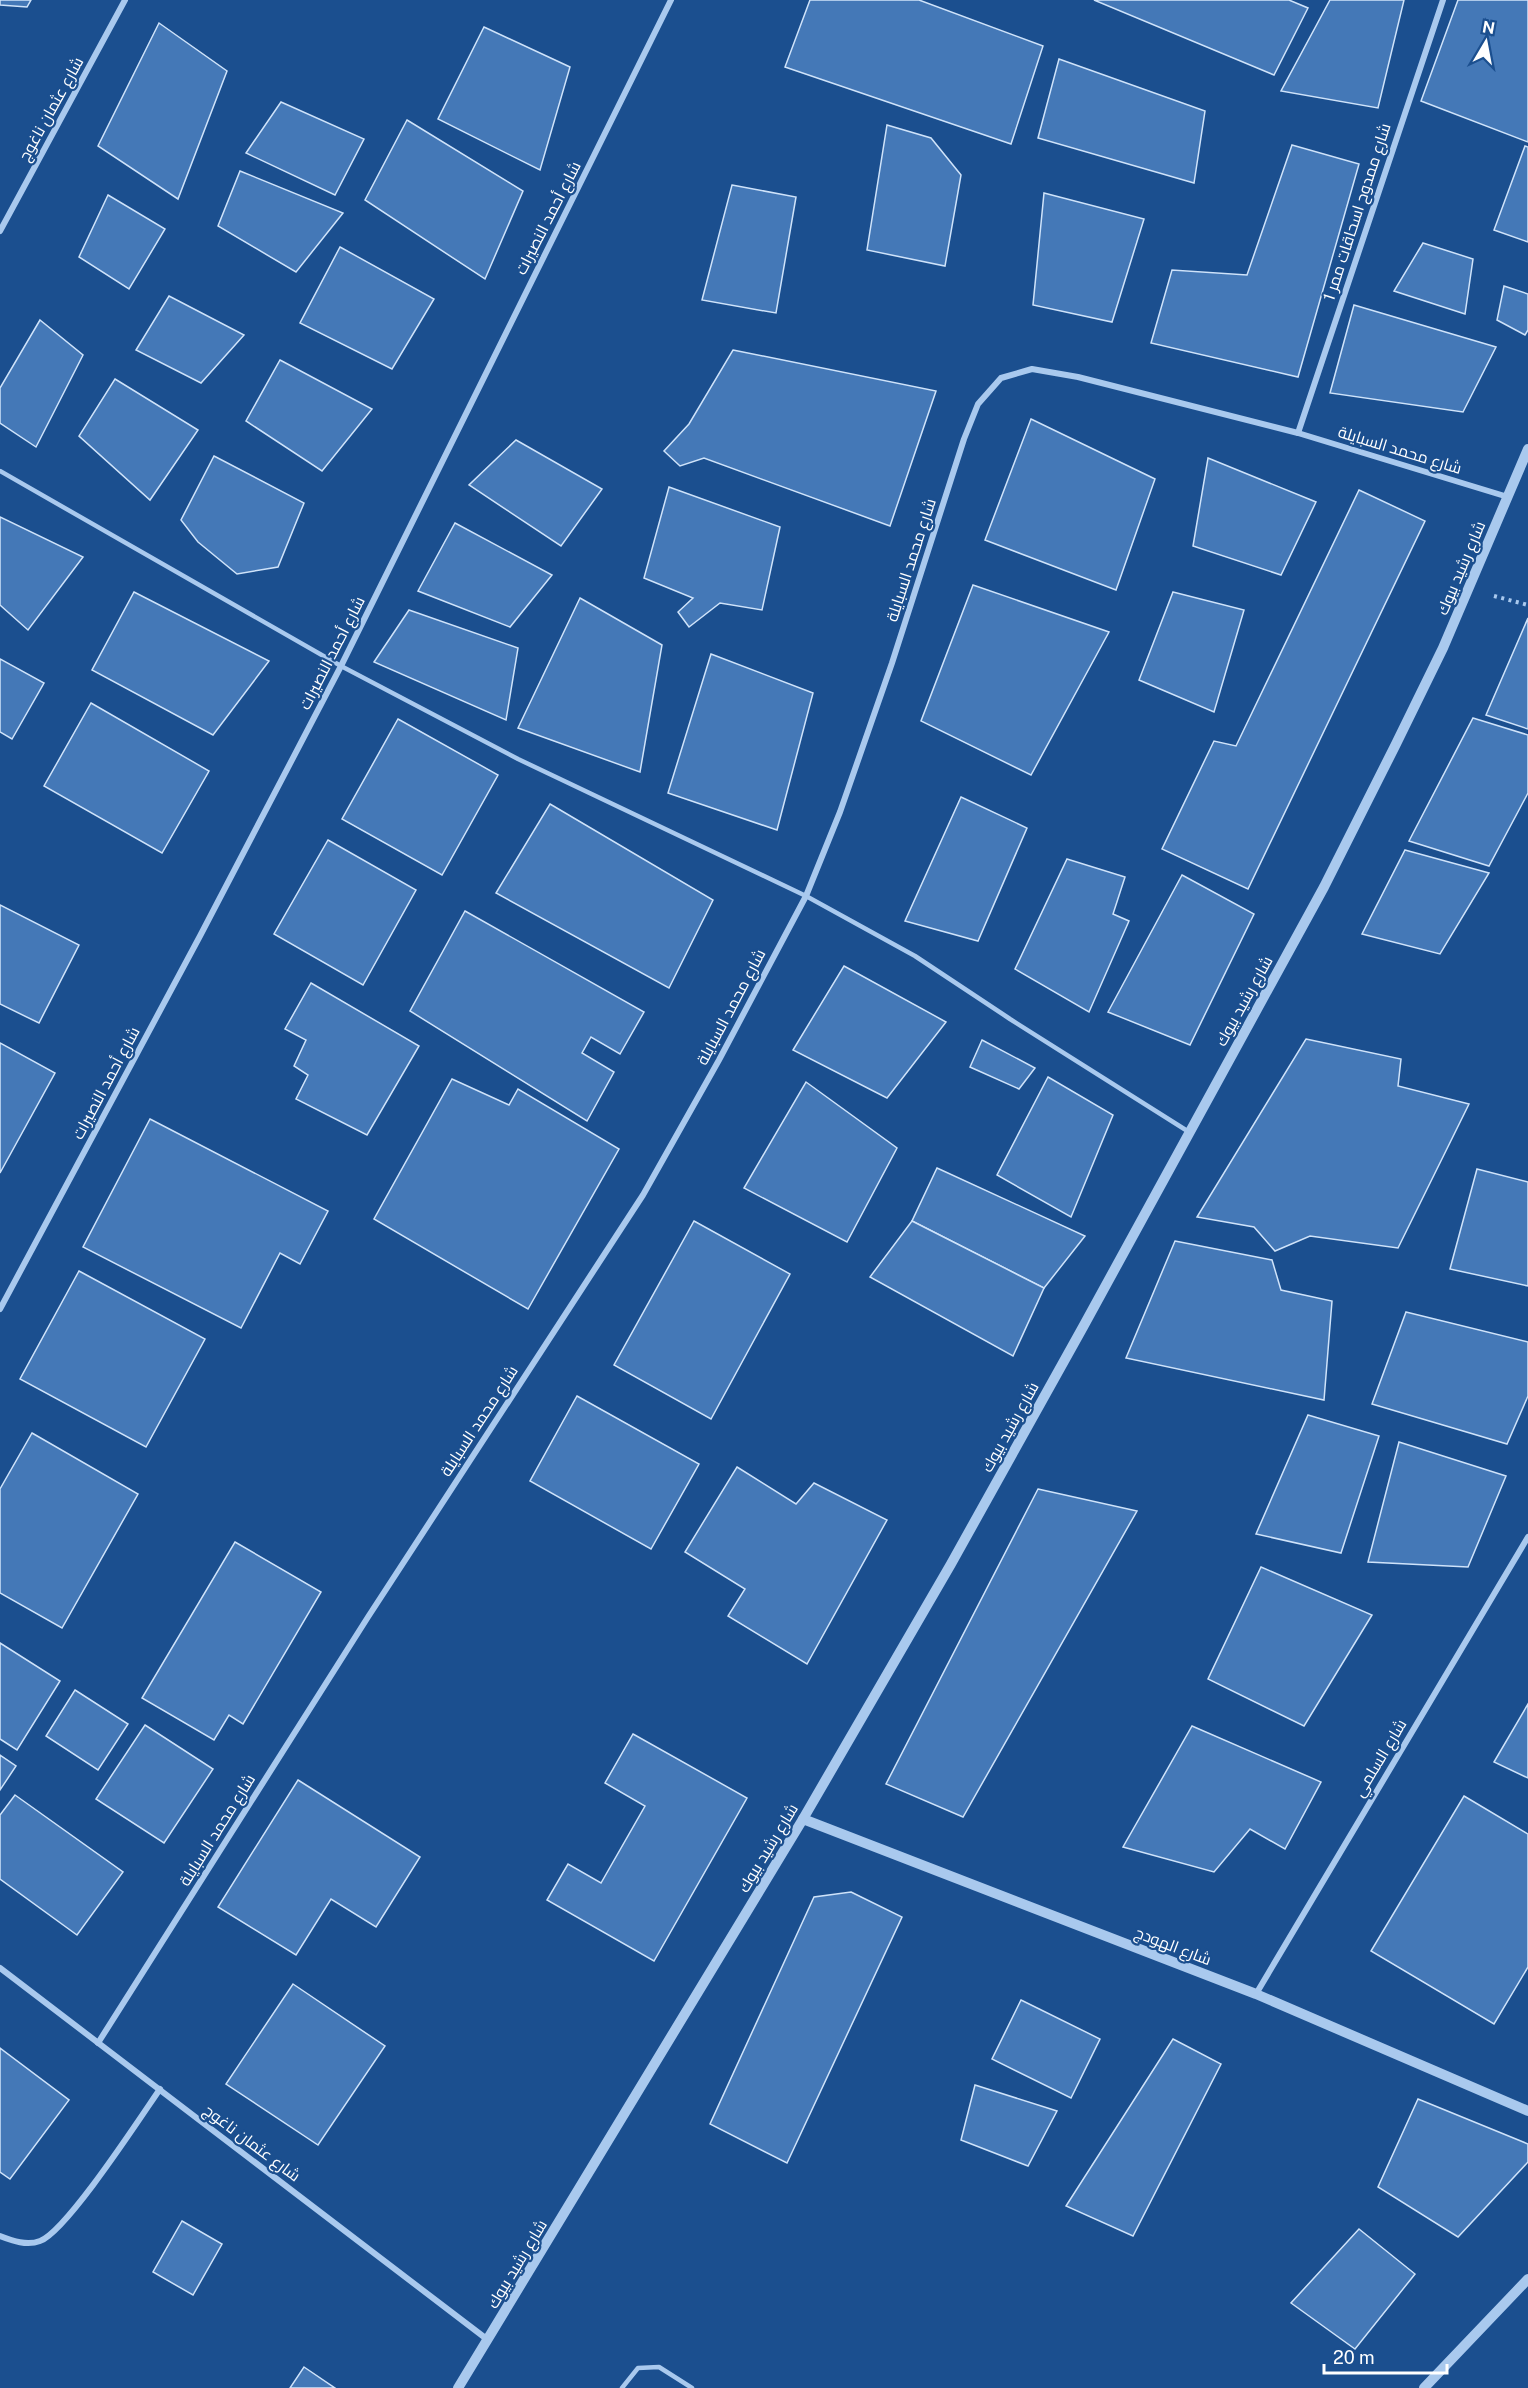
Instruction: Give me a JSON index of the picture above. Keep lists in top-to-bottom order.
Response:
{
  "streets": {
    "street": [
      "شارع عثمان ناغوج",
      "شارع ممدوح اسحاقات ممر 1",
      "شارع أحمد النصيرات",
      "شارع محمد السبايلة",
      "شارع رشيد بيوك",
      "شارع السلمي",
      "شارع الهودج"
    ]
  },
  "crossings": [
    ["شارع عثمان ناغوج", "شارع محمد السبايلة"],
    ["شارع عثمان ناغوج", "شارع رشيد بيوك"],
    ["شارع ممدوح اسحاقات ممر 1", "شارع محمد السبايلة"],
    ["شارع محمد السبايلة", "شارع رشيد بيوك"],
    ["شارع رشيد بيوك", "شارع الهودج"],
    ["شارع السلمي", "شارع الهودج"]
  ],
  "scale_bar": "20 m",
  "north": "top"
}
